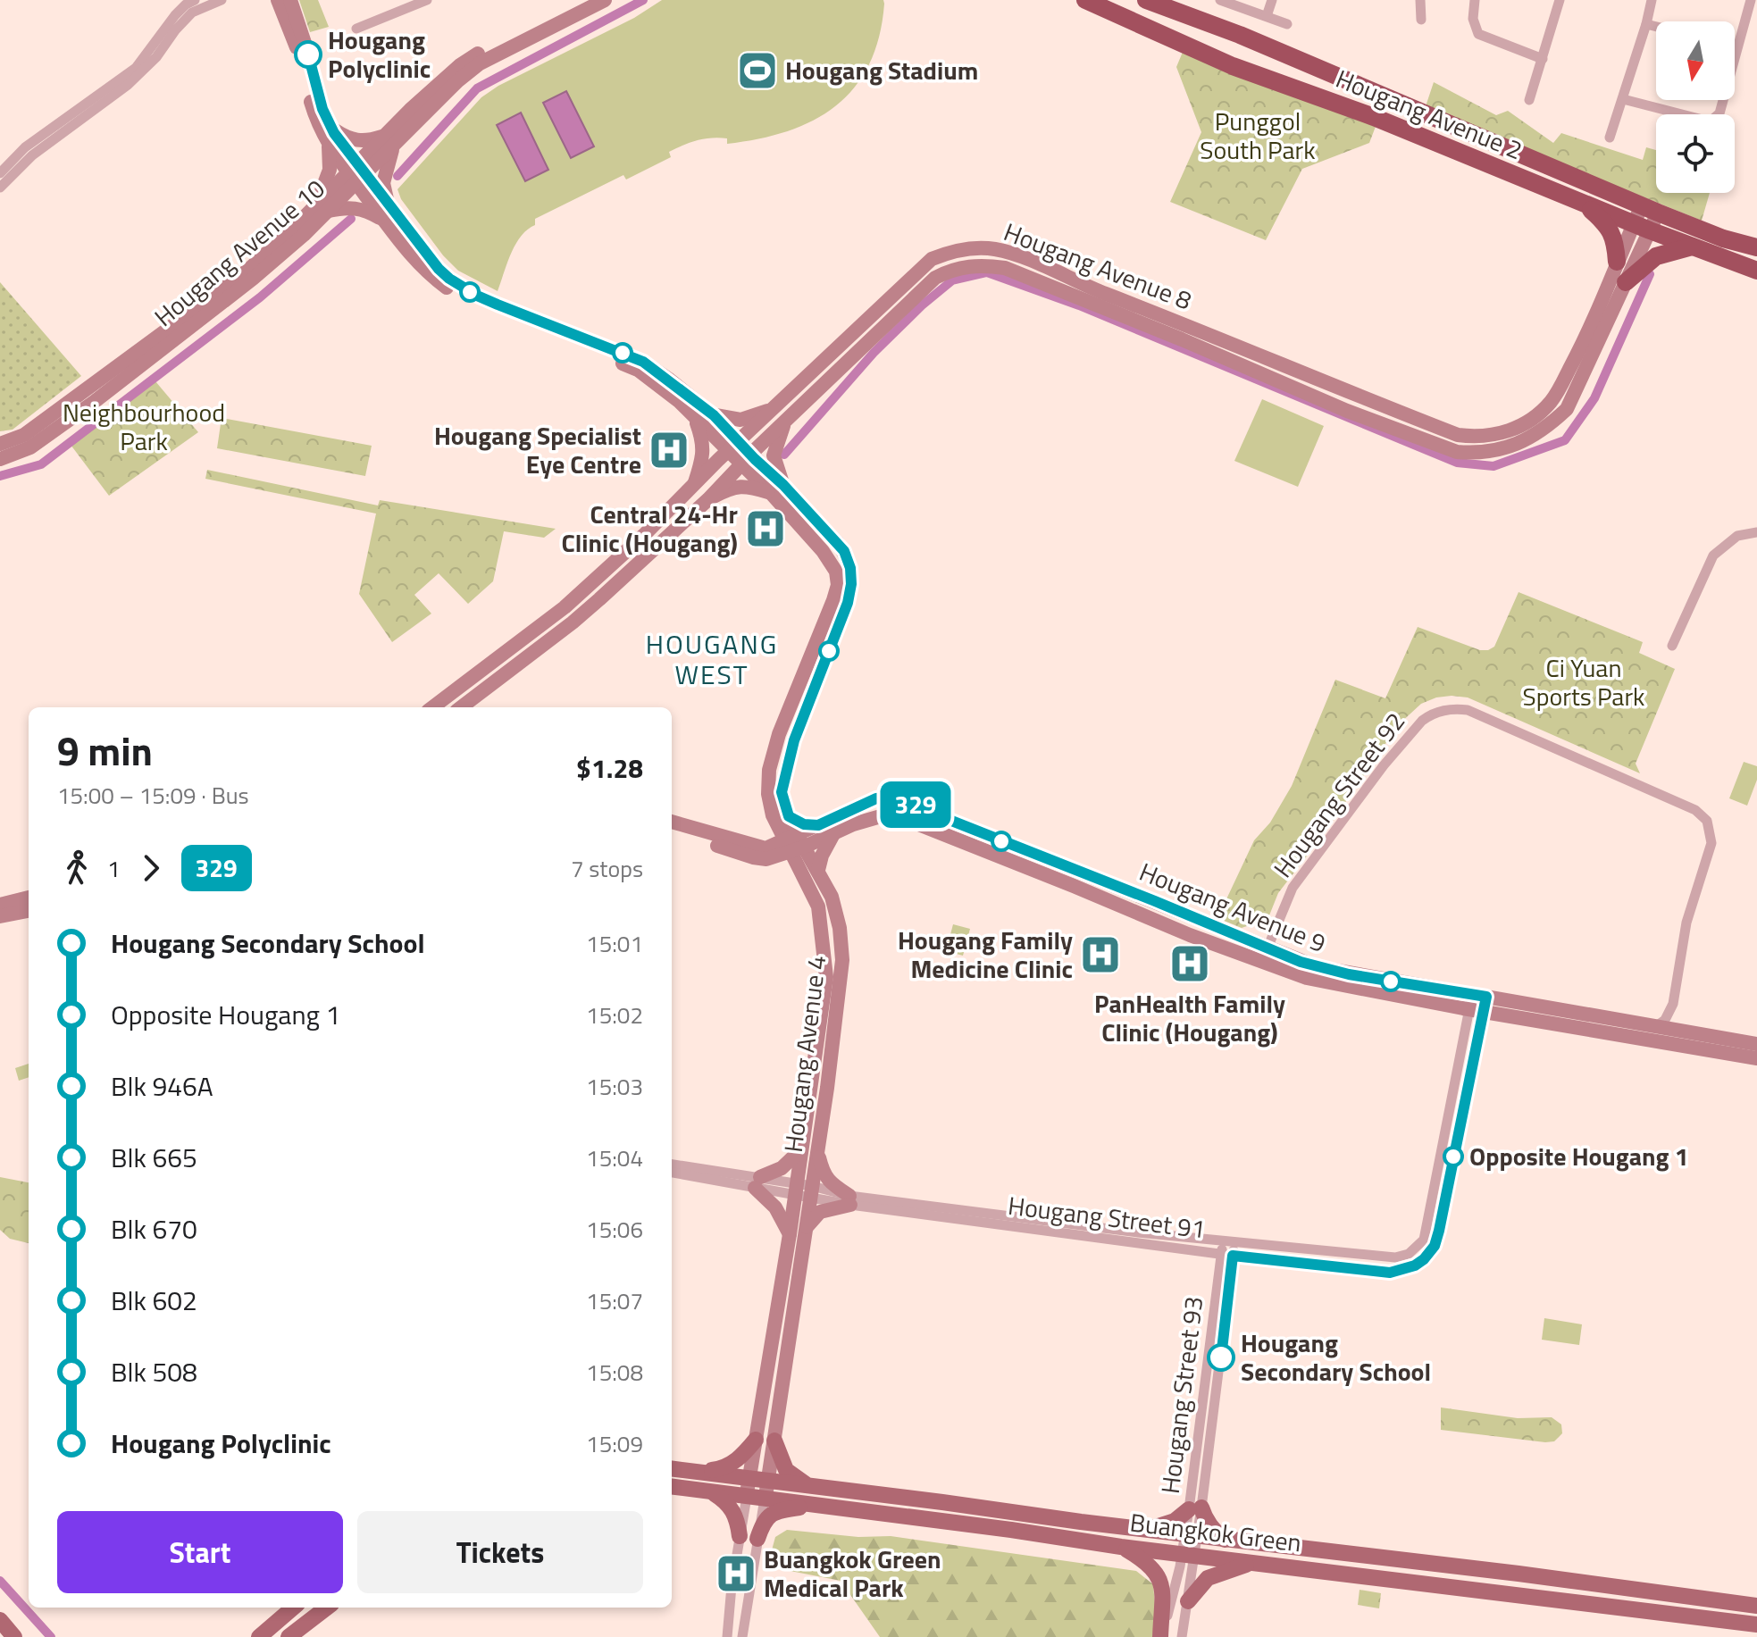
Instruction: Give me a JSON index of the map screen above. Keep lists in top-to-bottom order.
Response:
{
  "streets": {
    "highway": ["Hougang Avenue 2"],
    "main road": ["Buangkok Green"],
    "street": [
      "Hougang Avenue 10",
      "Hougang Avenue 8",
      "Hougang Street 92",
      "Hougang Avenue 9",
      "Hougang Avenue 4",
      "Hougang Street 91",
      "Hougang Street 93"
    ]
  },
  "crossings": [
    ["Hougang Avenue 2", "Hougang Avenue 8"],
    ["Hougang Avenue 10", "Hougang Avenue 4"],
    ["Hougang Avenue 8", "Hougang Avenue 4"],
    ["Hougang Street 92", "Hougang Avenue 9"],
    ["Hougang Avenue 9", "Hougang Avenue 4"],
    ["Hougang Avenue 9", "Hougang Street 91"],
    ["Hougang Avenue 4", "Hougang Street 91"],
    ["Hougang Avenue 4", "Buangkok Green"],
    ["Hougang Street 91", "Hougang Street 93"],
    ["Hougang Street 93", "Buangkok Green"]
  ],
  "districts": ["HOUGANG WEST"],
  "parks": ["Punggol South Park", "Neighbourhood Park", "Ci Yuan Sports Park"],
  "places": {
    "other": ["Hougang Polyclinic", "Opposite Hougang 1", "Hougang Secondary School"],
    "sports": ["Hougang Stadium"],
    "hospital": [
      "Hougang Specialist Eye Centre",
      "Central 24-Hr Clinic (Hougang)",
      "Hougang Family Medicine Clinic",
      "PanHealth Family Clinic (Hougang)",
      "Buangkok Green Medical Park"
    ]
  },
  "lines": ["bus line 329"],
  "north": "bottom",
  "page": {
    "on_map": "329",
    "heading": ["9 min", "15:00 – 15:09 · Bus", "$1.28"],
    "legs": ["1", "329", "7 stops"],
    "list": [
      {
        "name": "Hougang Secondary School",
        "value": "15:01"
      },
      {
        "name": "Opposite Hougang 1",
        "value": "15:02"
      },
      {
        "name": "Blk 946A",
        "value": "15:03"
      },
      {
        "name": "Blk 665",
        "value": "15:04"
      },
      {
        "name": "Blk 670",
        "value": "15:06"
      },
      {
        "name": "Blk 602",
        "value": "15:07"
      },
      {
        "name": "Blk 508",
        "value": "15:08"
      },
      {
        "name": "Hougang Polyclinic",
        "value": "15:09"
      }
    ],
    "buttons": ["Start", "Tickets"]
  }
}
